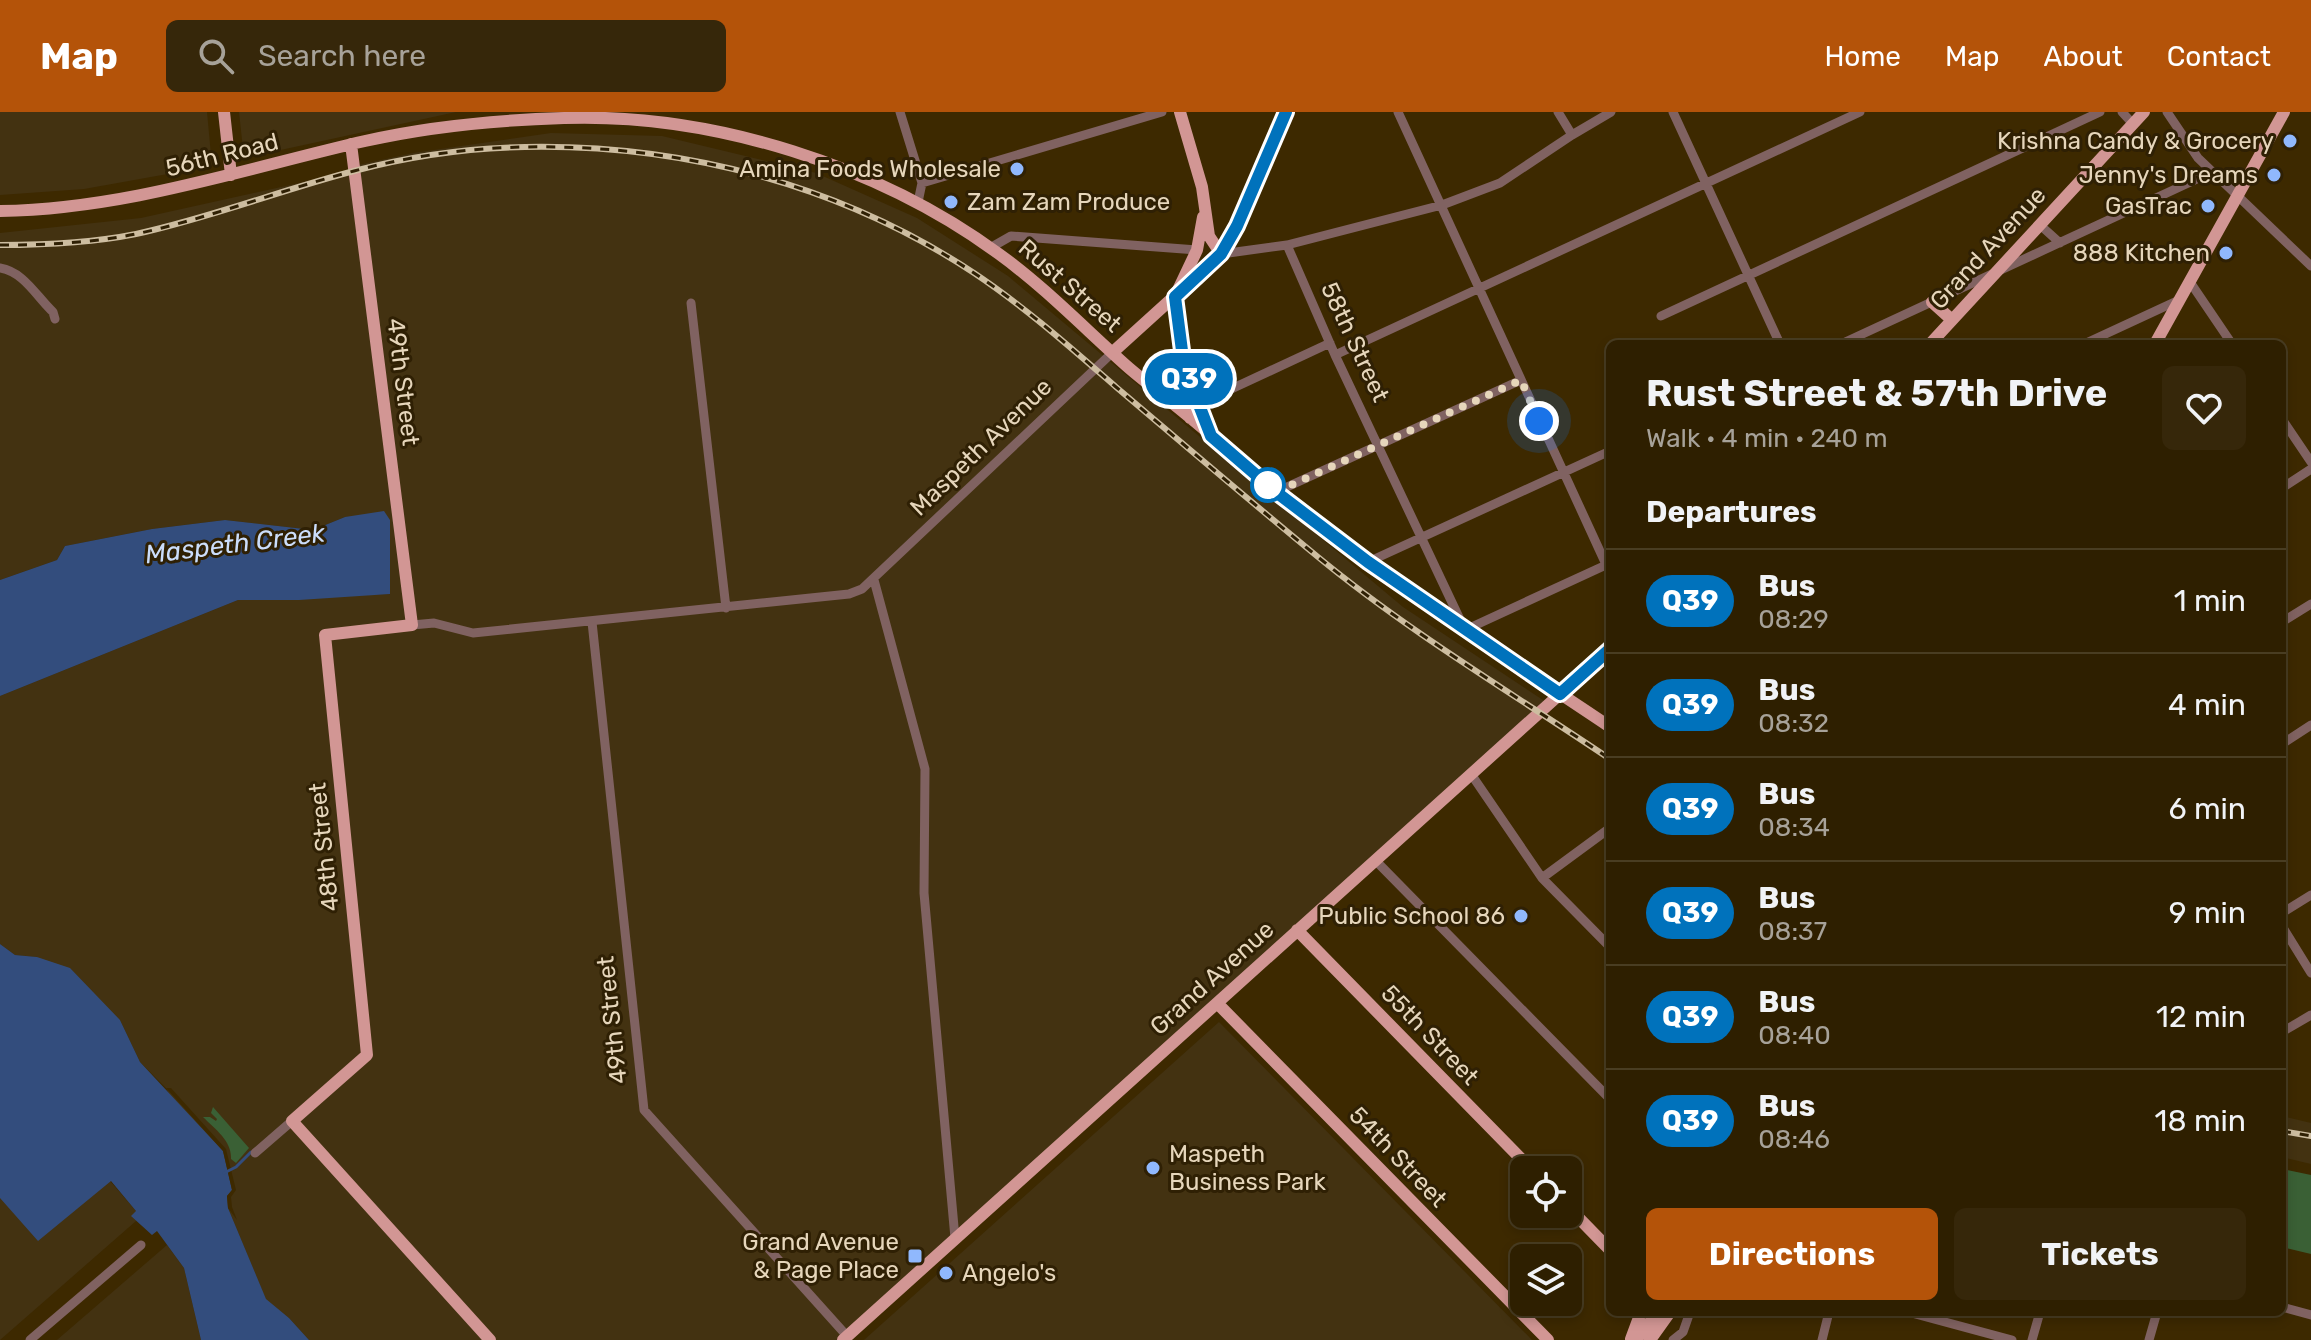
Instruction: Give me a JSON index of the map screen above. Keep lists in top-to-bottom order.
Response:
{
  "streets": {
    "main road": [
      "56th Road",
      "Grand Avenue",
      "Rust Street",
      "49th Street",
      "Maspeth Avenue",
      "48th Street",
      "55th Street",
      "54th Street"
    ],
    "street": ["58th Street"]
  },
  "crossings": [
    ["56th Road", "Rust Street"],
    ["56th Road", "49th Street"],
    ["Grand Avenue", "Rust Street"],
    ["Grand Avenue", "49th Street"],
    ["Grand Avenue", "55th Street"],
    ["Grand Avenue", "54th Street"],
    ["Rust Street", "58th Street"],
    ["Rust Street", "Maspeth Avenue"],
    ["49th Street", "Maspeth Avenue"],
    ["Maspeth Avenue", "48th Street"]
  ],
  "water": ["Maspeth Creek"],
  "places": {
    "other": [
      "Krishna Candy & Grocery",
      "Amina Foods Wholesale",
      "Jenny's Dreams",
      "Zam Zam Produce",
      "GasTrac",
      "888 Kitchen",
      "Public School 86",
      "Maspeth Business Park",
      "Angelo's"
    ],
    "transit": ["Grand Avenue & Page Place"]
  },
  "lines": ["bus line Q39"],
  "page": {
    "header": "Map",
    "search": "Search here",
    "nav": [
      "Home",
      "Map",
      "About",
      "Contact"
    ],
    "on_map": "Q39",
    "heading": [
      ["Rust Street & 57th Drive", "Walk · 4 min · 240 m"],
      "Departures"
    ],
    "list": [
      {
        "mark": "Q39",
        "name": "Bus",
        "note": "08:29",
        "value": "1 min"
      },
      {
        "mark": "Q39",
        "name": "Bus",
        "note": "08:32",
        "value": "4 min"
      },
      {
        "mark": "Q39",
        "name": "Bus",
        "note": "08:34",
        "value": "6 min"
      },
      {
        "mark": "Q39",
        "name": "Bus",
        "note": "08:37",
        "value": "9 min"
      },
      {
        "mark": "Q39",
        "name": "Bus",
        "note": "08:40",
        "value": "12 min"
      },
      {
        "mark": "Q39",
        "name": "Bus",
        "note": "08:46",
        "value": "18 min"
      }
    ],
    "buttons": ["Directions", "Tickets"]
  }
}
